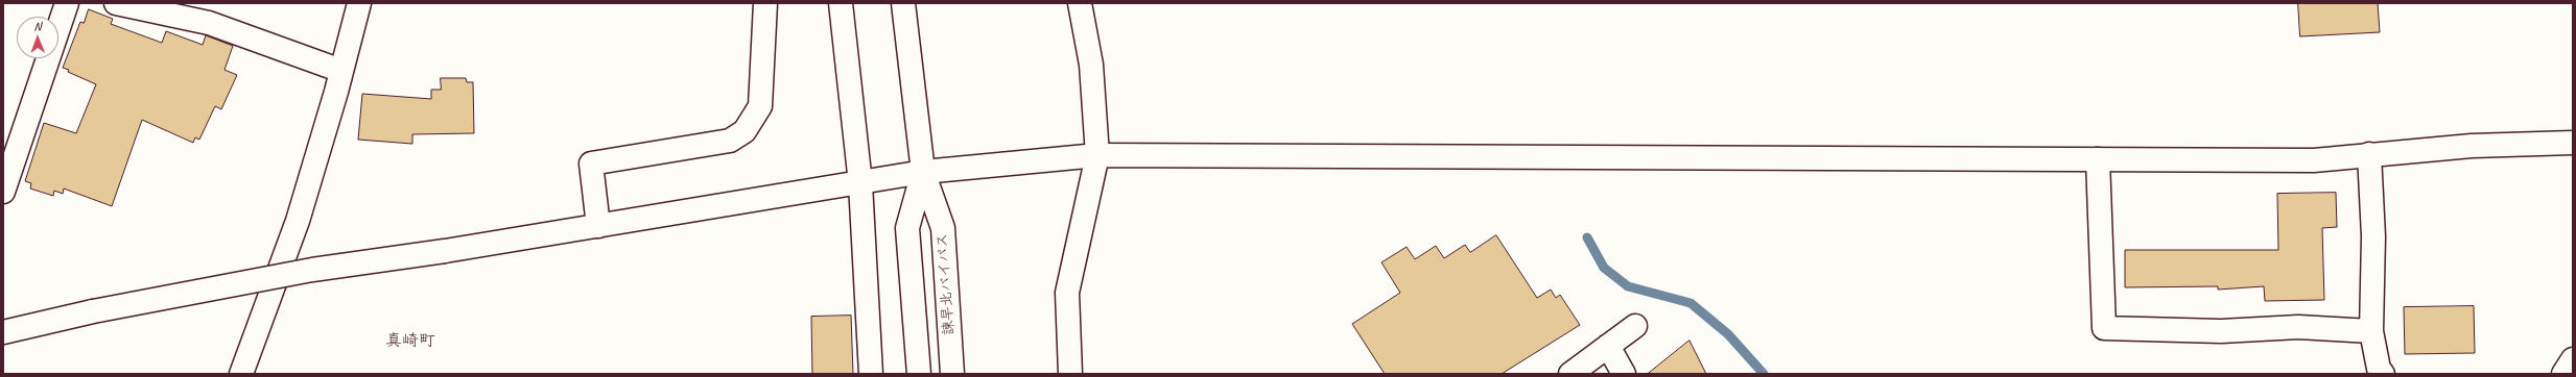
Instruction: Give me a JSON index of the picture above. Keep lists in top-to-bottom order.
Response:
{
  "streets": {
    "main road": ["諫早北バイパス"]
  },
  "districts": ["真崎町"],
  "north": "top"
}
